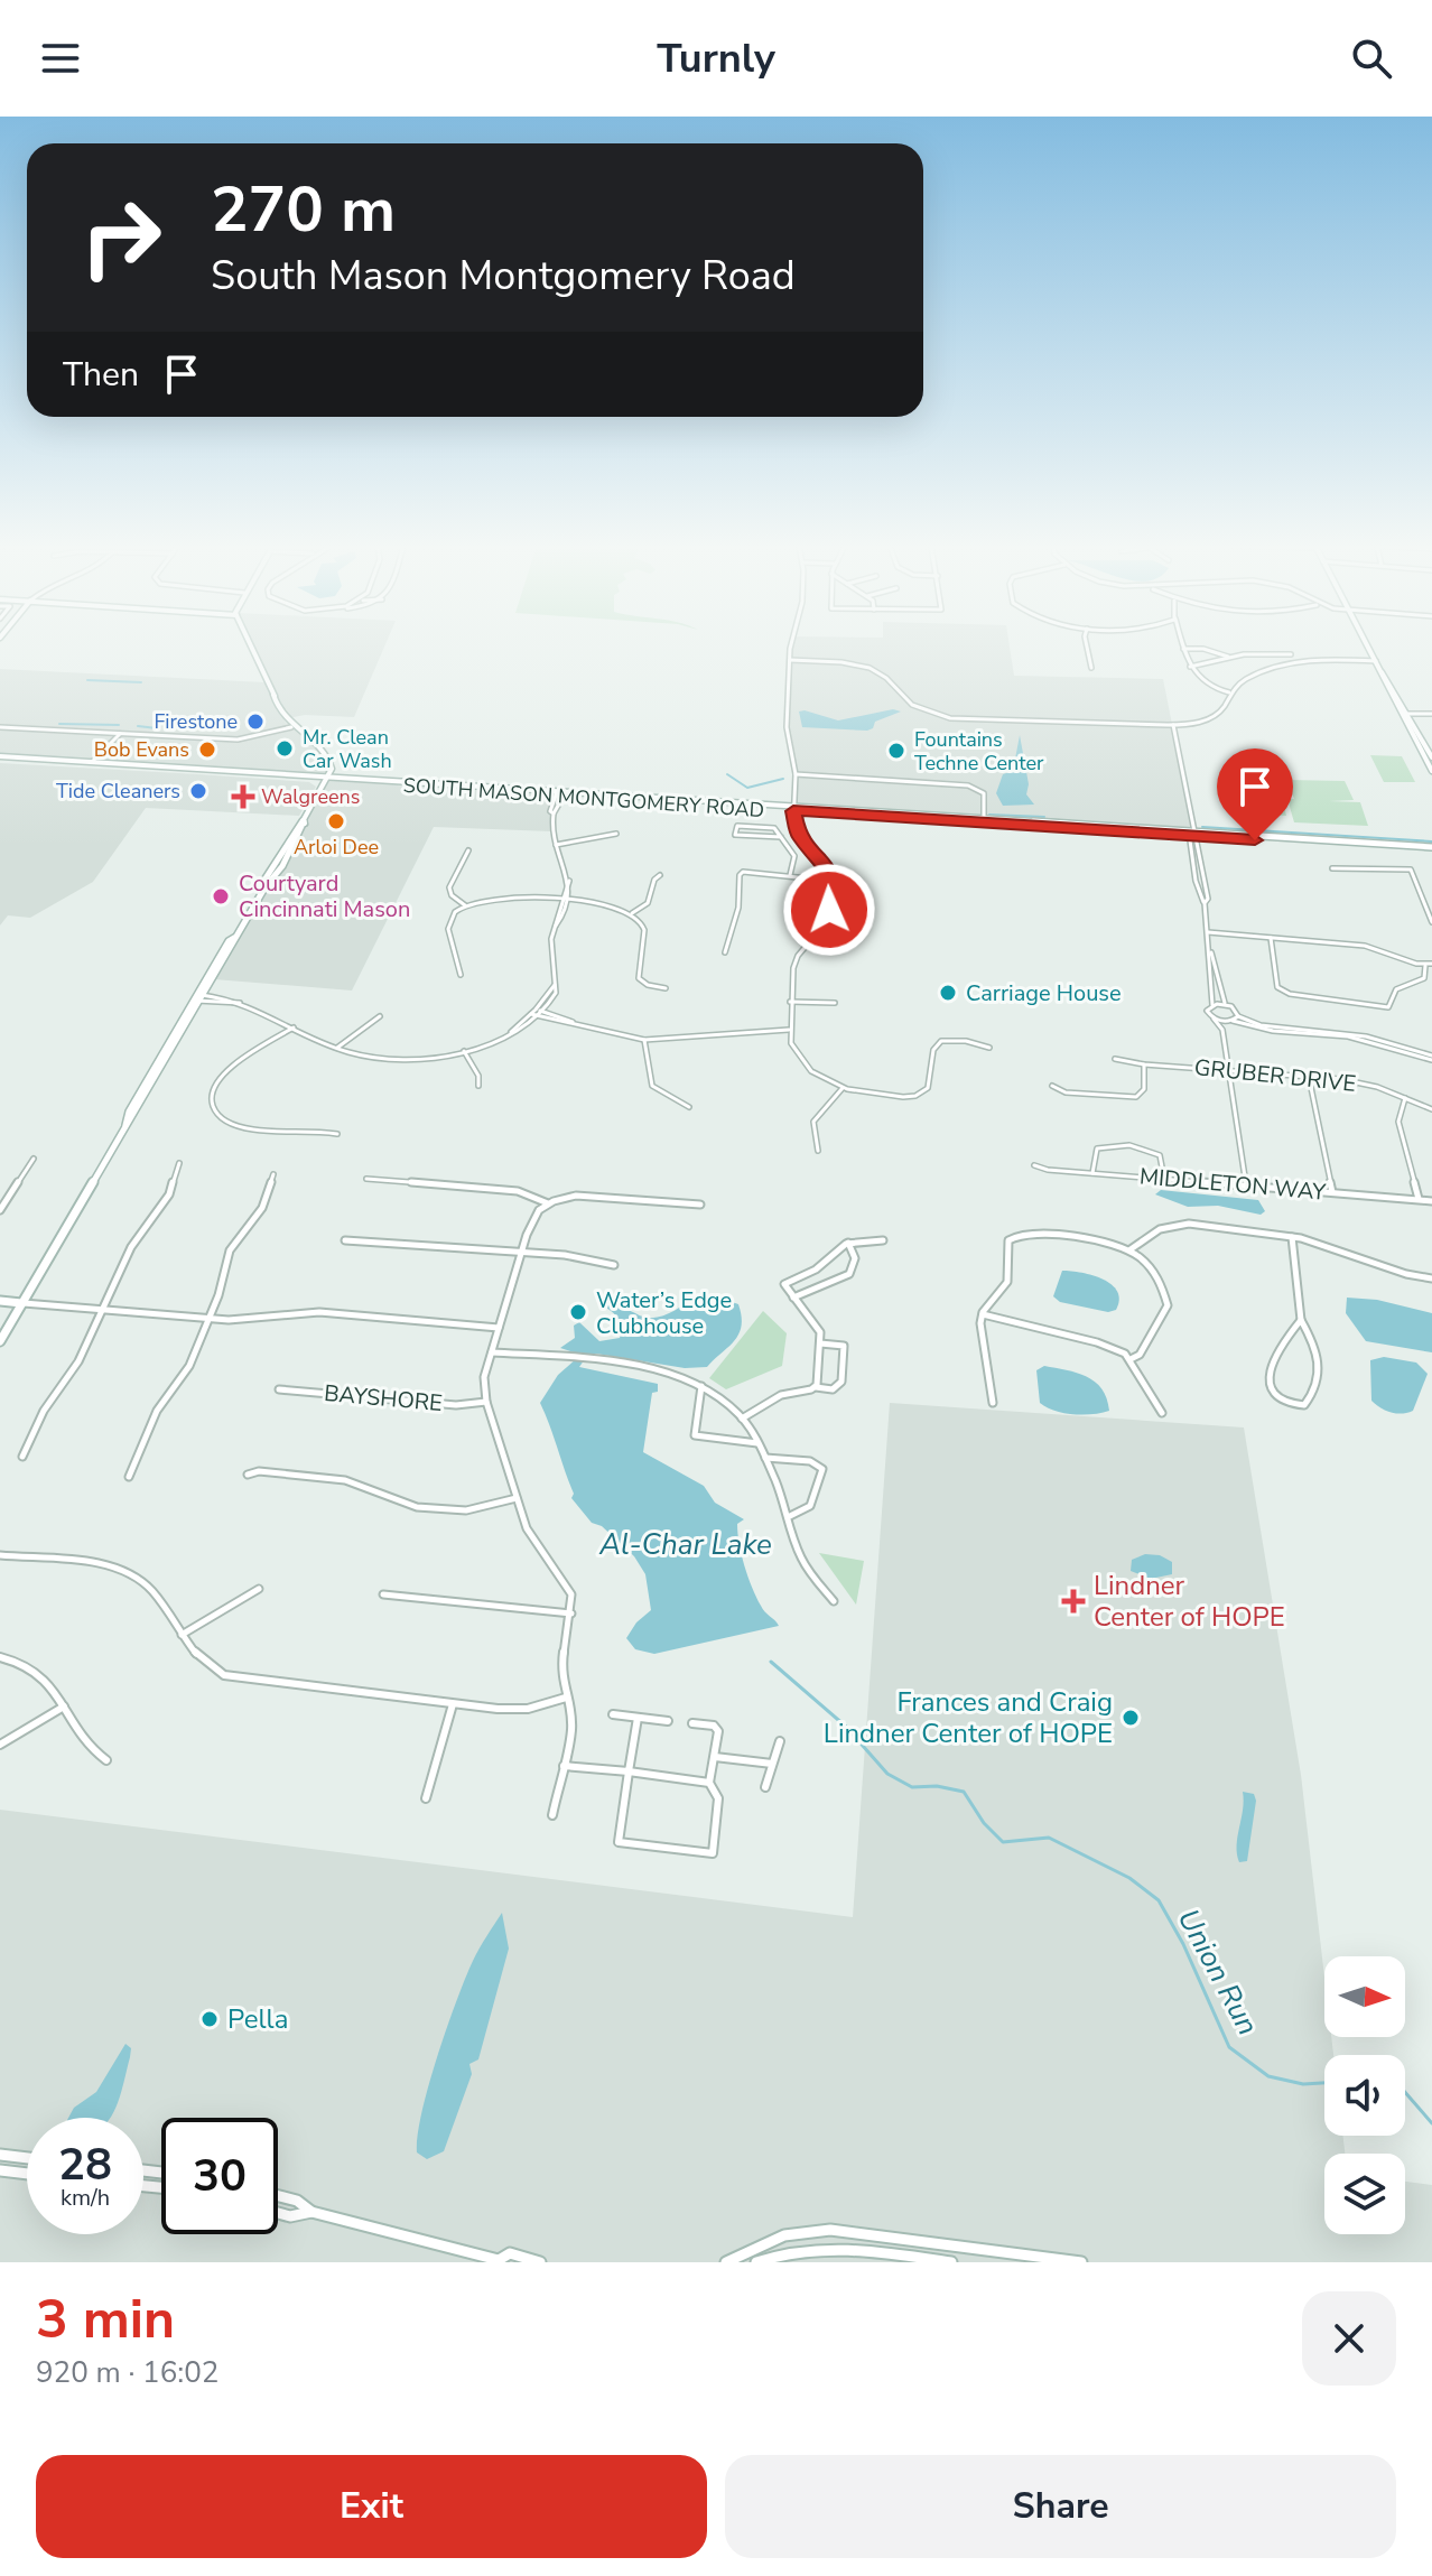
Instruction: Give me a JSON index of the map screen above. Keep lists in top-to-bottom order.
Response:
{
  "streets": {
    "main road": ["SOUTH MASON MONTGOMERY ROAD"],
    "street": ["GRUBER DRIVE", "MIDDLETON WAY", "BAYSHORE"]
  },
  "water": ["Al-Char Lake", "Union Run"],
  "places": {
    "other": [
      "Firestone",
      "Mr. Clean Car Wash",
      "Bob Evans",
      "Fountains Techne Center",
      "Tide Cleaners",
      "Arloi Dee",
      "Courtyard Cincinnati Mason",
      "Carriage House",
      "Water’s Edge Clubhouse",
      "Frances and Craig Lindner Center of HOPE",
      "Pella"
    ],
    "health": ["Walgreens", "Lindner Center of HOPE"]
  },
  "north": "right",
  "page": {
    "header": "Turnly",
    "turn": ["270 m", "South Mason Montgomery Road"],
    "then": "Then",
    "speed": "28 km/h",
    "limit": "30",
    "heading": ["3 min", "920 m · 16:02"],
    "buttons": ["Exit", "Share"]
  }
}
